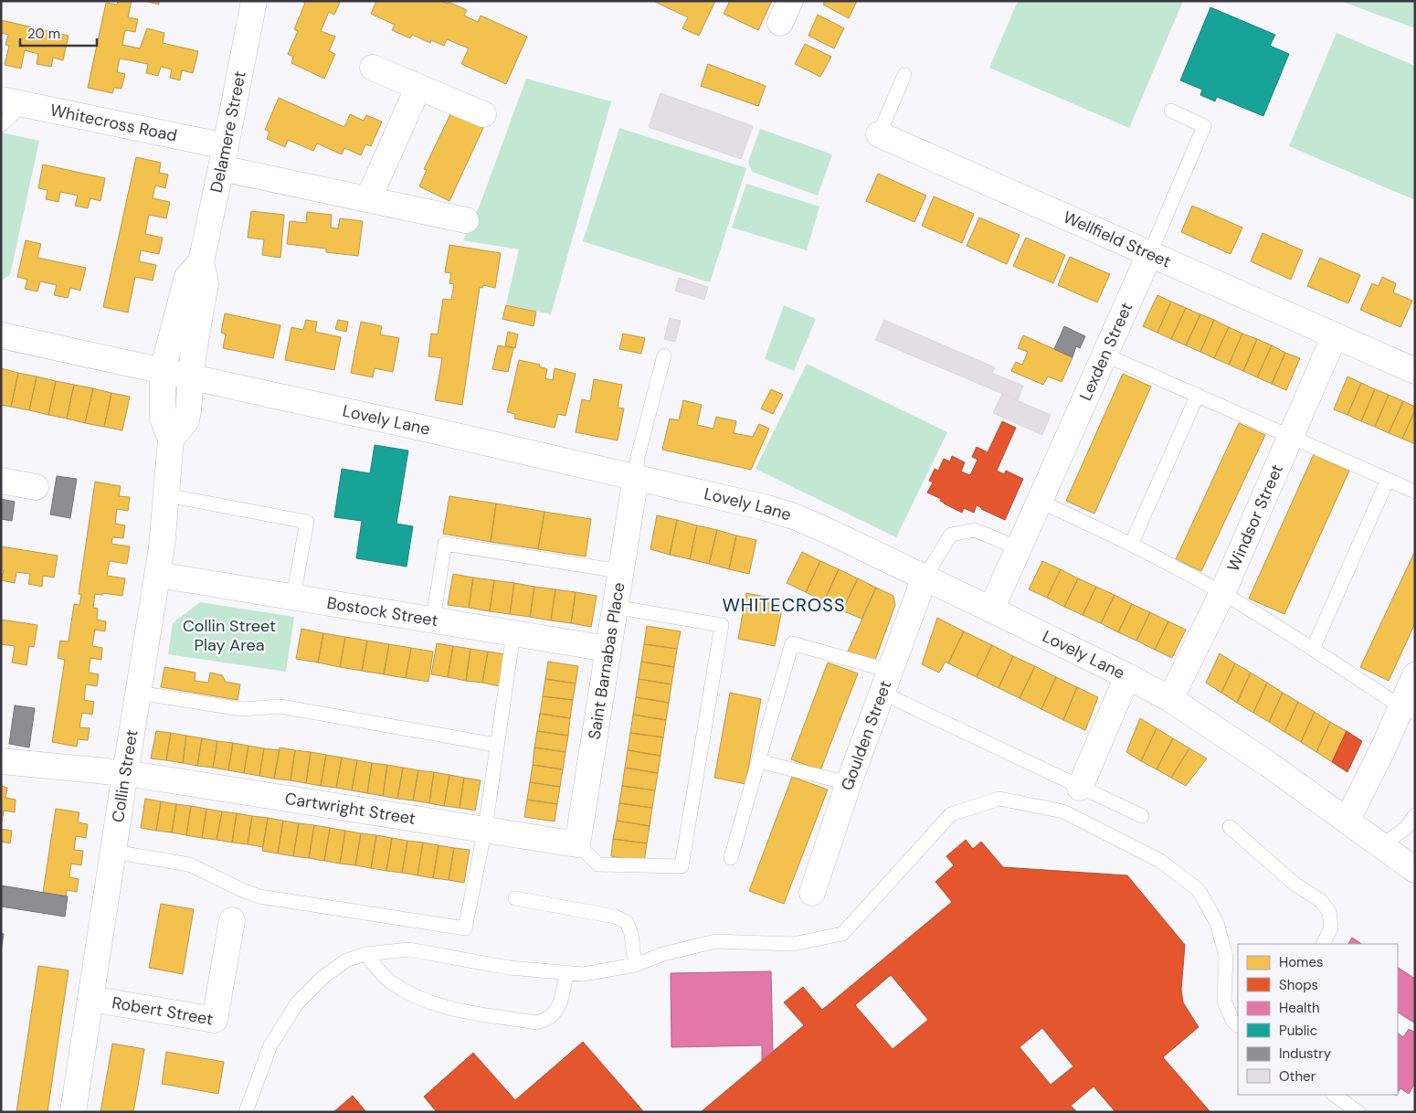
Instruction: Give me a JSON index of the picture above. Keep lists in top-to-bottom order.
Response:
{
  "streets": {
    "street": [
      "Whitecross Road",
      "Delamere Street",
      "Wellfield Street",
      "Lexden Street",
      "Lovely Lane",
      "Windsor Street",
      "Bostock Street",
      "Saint Barnabas Place",
      "Goulden Street",
      "Collin Street",
      "Cartwright Street",
      "Robert Street"
    ]
  },
  "crossings": [
    ["Whitecross Road", "Delamere Street"],
    ["Delamere Street", "Lovely Lane"],
    ["Wellfield Street", "Lexden Street"],
    ["Wellfield Street", "Windsor Street"],
    ["Lexden Street", "Lovely Lane"],
    ["Lovely Lane", "Windsor Street"],
    ["Lovely Lane", "Saint Barnabas Place"],
    ["Lovely Lane", "Goulden Street"],
    ["Lovely Lane", "Collin Street"],
    ["Bostock Street", "Saint Barnabas Place"],
    ["Bostock Street", "Collin Street"],
    ["Saint Barnabas Place", "Cartwright Street"],
    ["Collin Street", "Cartwright Street"],
    ["Collin Street", "Robert Street"]
  ],
  "districts": ["WHITECROSS"],
  "parks": ["Collin Street Play Area"],
  "legend": [
    "Homes",
    "Shops",
    "Health",
    "Public",
    "Industry",
    "Other"
  ],
  "scale_bar": "20 m"
}
